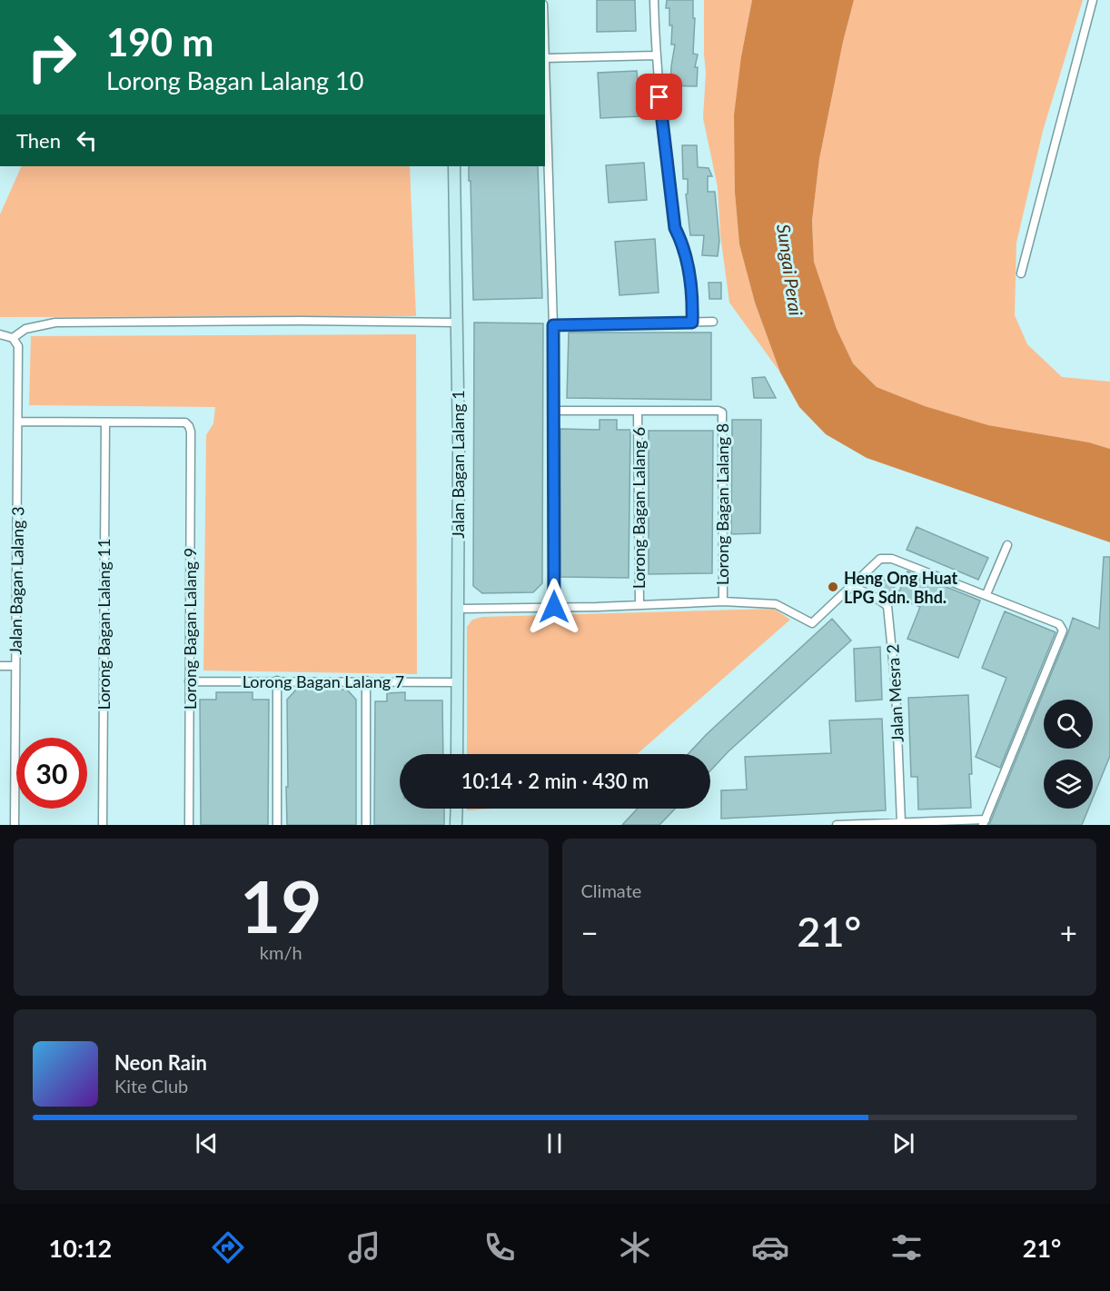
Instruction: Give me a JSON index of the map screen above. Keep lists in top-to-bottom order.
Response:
{
  "streets": {
    "main road": ["Jalan Bagan Lalang 1"],
    "street": [
      "Lorong Bagan Lalang 8",
      "Lorong Bagan Lalang 6",
      "Jalan Bagan Lalang 3",
      "Lorong Bagan Lalang 11",
      "Lorong Bagan Lalang 9",
      "Lorong Bagan Lalang 7",
      "Jalan Mesra 2"
    ]
  },
  "crossings": [
    ["Jalan Bagan Lalang 1", "Lorong Bagan Lalang 7"],
    ["Lorong Bagan Lalang 8", "Lorong Bagan Lalang 6"],
    ["Lorong Bagan Lalang 11", "Lorong Bagan Lalang 9"],
    ["Lorong Bagan Lalang 9", "Lorong Bagan Lalang 7"]
  ],
  "water": ["Sungai Perai"],
  "places": ["Heng Ong Huat LPG Sdn. Bhd."],
  "page": {
    "turn": ["190 m", "Lorong Bagan Lalang 10"],
    "then": "Then",
    "limit": "30",
    "trip": "10:14 · 2 min · 430 m",
    "tile": [
      ["19", "km/h"],
      "Climate"
    ],
    "heat": ["−", "21°", "+"],
    "song": ["Neon Rain", "Kite Club"],
    "tabs": ["10:12", "21°"]
  }
}
